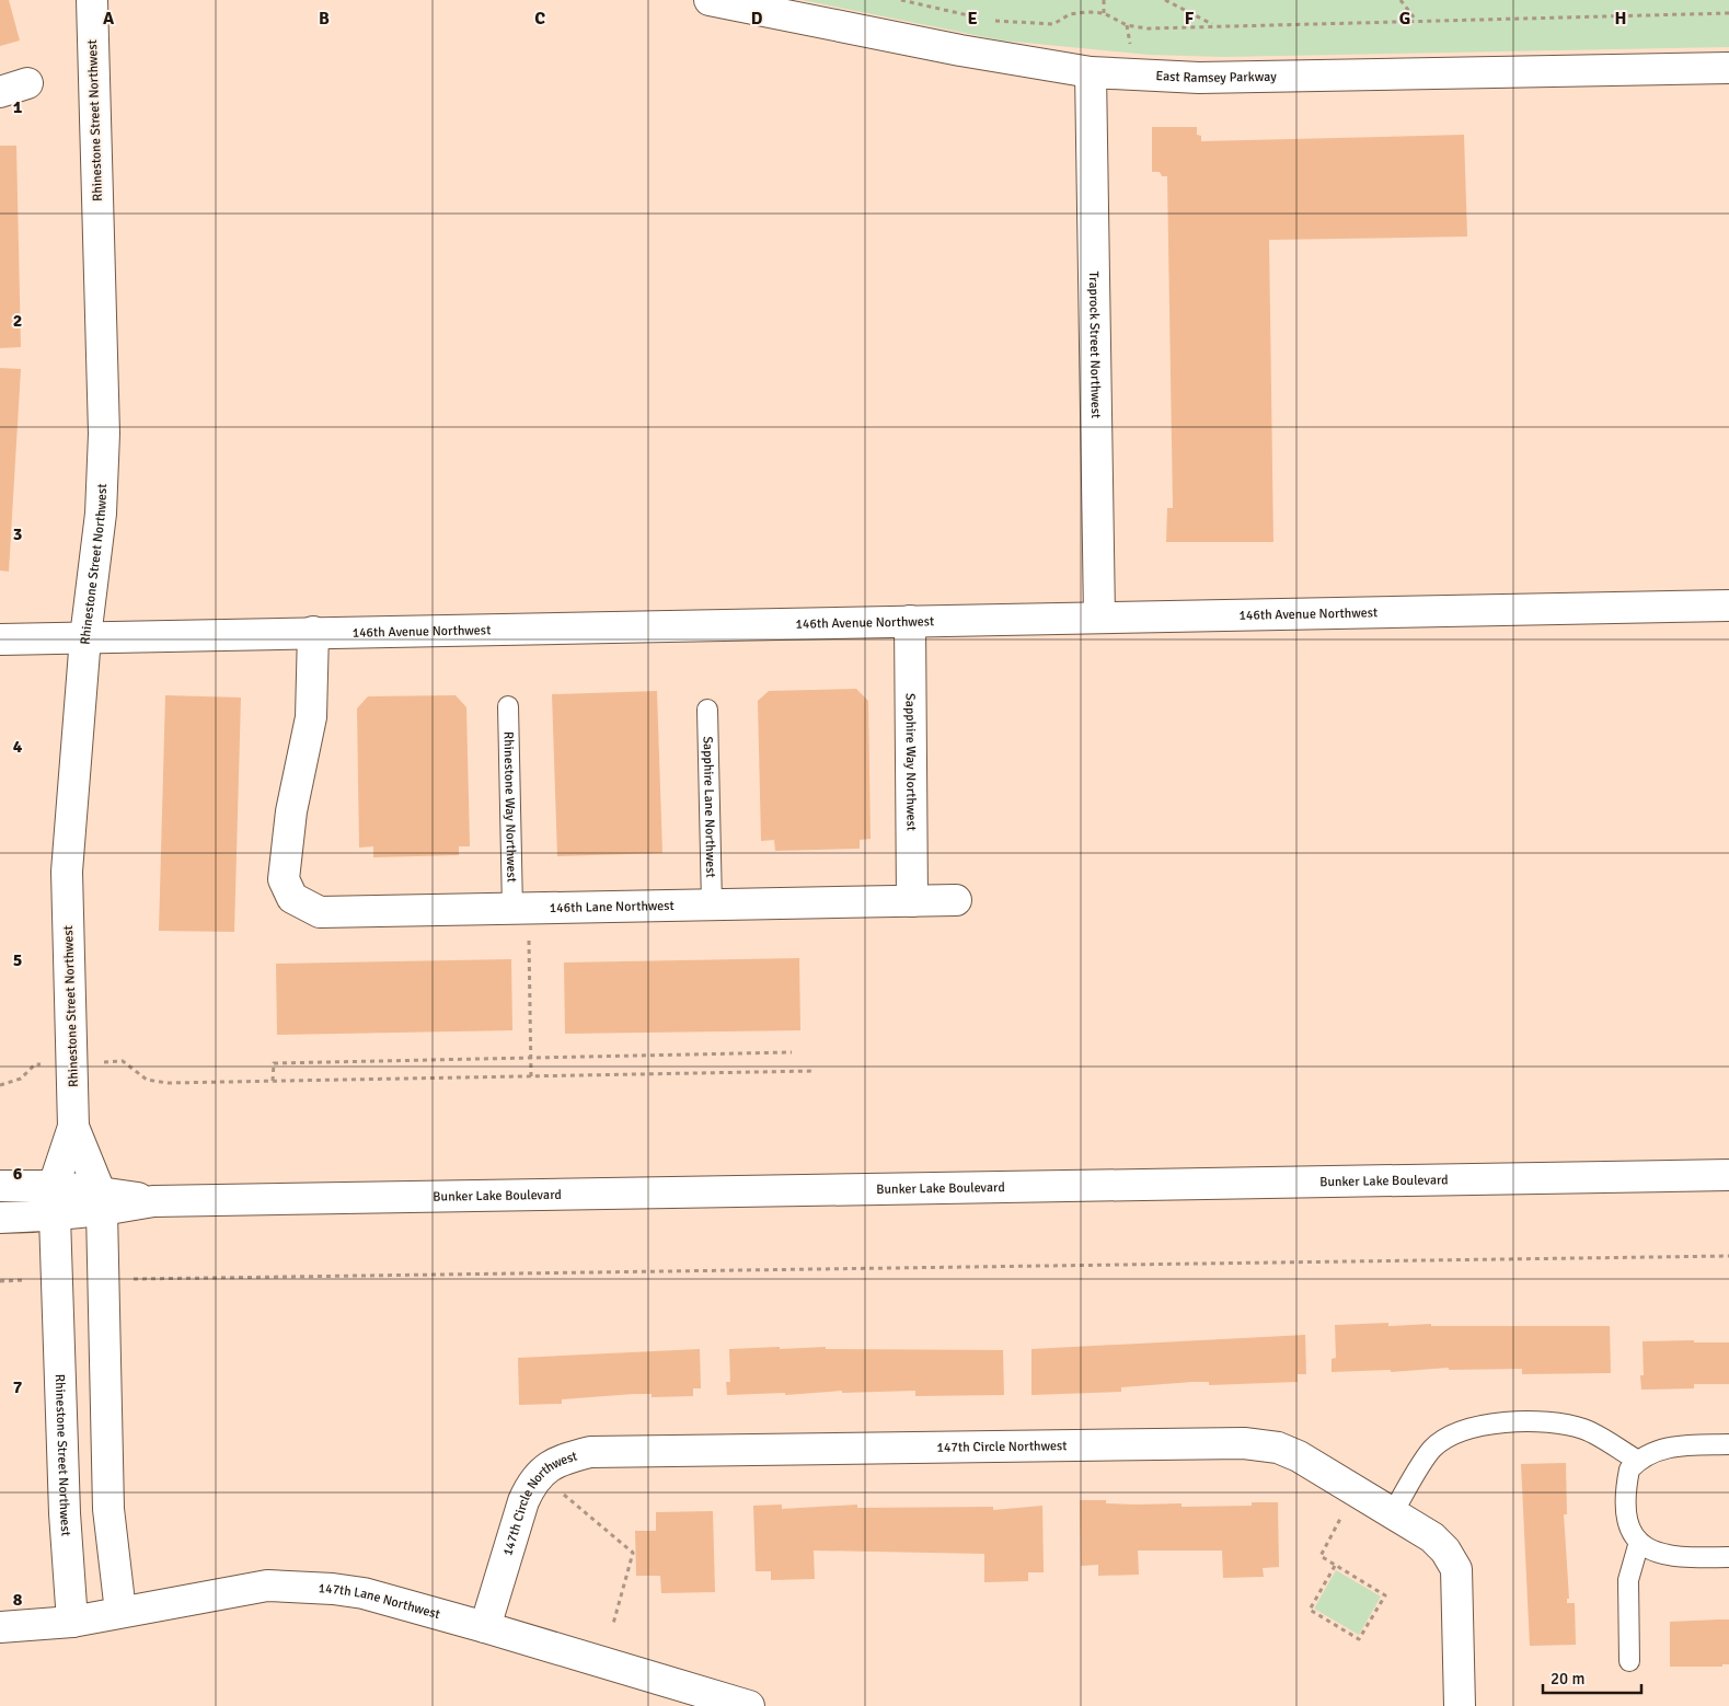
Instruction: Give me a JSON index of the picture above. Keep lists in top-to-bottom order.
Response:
{
  "streets": {
    "street": [
      "East Ramsey Parkway",
      "Rhinestone Street Northwest",
      "Traprock Street Northwest",
      "146th Avenue Northwest",
      "Sapphire Way Northwest",
      "146th Lane Northwest",
      "Bunker Lake Boulevard",
      "147th Circle Northwest",
      "147th Lane Northwest"
    ],
    "lane": ["Sapphire Lane Northwest", "Rhinestone Way Northwest"]
  },
  "crossings": [
    ["East Ramsey Parkway", "Traprock Street Northwest"],
    ["Rhinestone Street Northwest", "146th Avenue Northwest"],
    ["Rhinestone Street Northwest", "Bunker Lake Boulevard"],
    ["Rhinestone Street Northwest", "147th Lane Northwest"],
    ["Traprock Street Northwest", "146th Avenue Northwest"],
    ["146th Avenue Northwest", "Sapphire Way Northwest"],
    ["146th Avenue Northwest", "146th Lane Northwest"],
    ["Sapphire Way Northwest", "146th Lane Northwest"],
    ["Sapphire Lane Northwest", "146th Lane Northwest"],
    ["Rhinestone Way Northwest", "146th Lane Northwest"],
    ["147th Circle Northwest", "147th Lane Northwest"]
  ],
  "scale_bar": "20 m",
  "grid": {
    "columns": [
      "A",
      "B",
      "C",
      "D",
      "E",
      "F",
      "G",
      "H"
    ],
    "rows": [
      "1",
      "2",
      "3",
      "4",
      "5",
      "6",
      "7",
      "8"
    ]
  }
}
